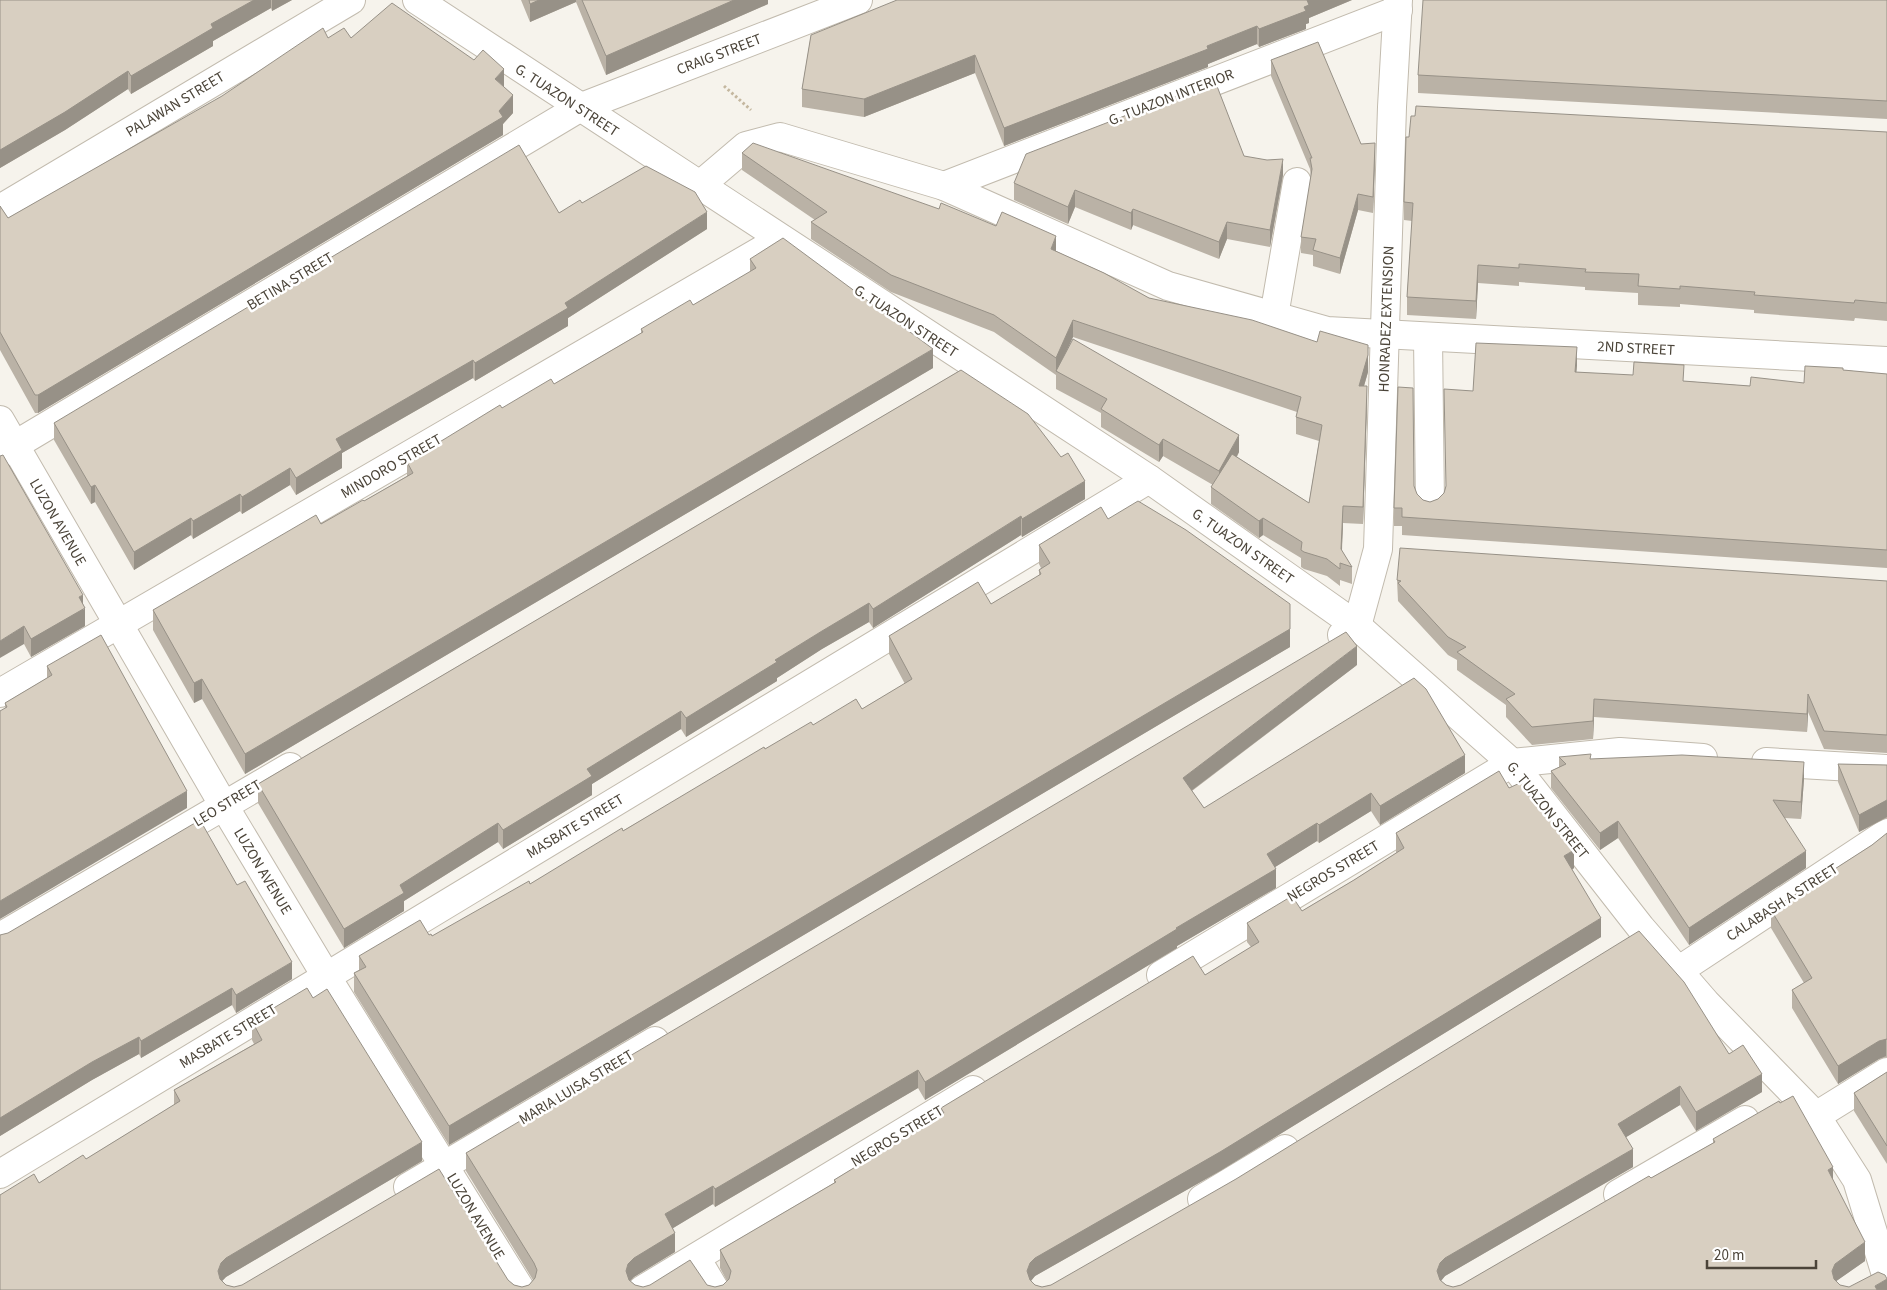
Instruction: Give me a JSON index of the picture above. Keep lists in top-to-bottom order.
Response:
{
  "streets": {
    "street": [
      "CRAIG STREET",
      "G. TUAZON INTERIOR",
      "G. TUAZON STREET",
      "PALAWAN STREET",
      "BETINA STREET",
      "HONRADEZ EXTENSION",
      "2ND STREET",
      "MINDORO STREET",
      "LUZON AVENUE",
      "LEO STREET",
      "MASBATE STREET",
      "NEGROS STREET",
      "CALABASH A STREET",
      "MARIA LUISA STREET"
    ]
  },
  "crossings": [
    ["CRAIG STREET", "G. TUAZON STREET"],
    ["CRAIG STREET", "BETINA STREET"],
    ["G. TUAZON INTERIOR", "HONRADEZ EXTENSION"],
    ["G. TUAZON STREET", "BETINA STREET"],
    ["G. TUAZON STREET", "HONRADEZ EXTENSION"],
    ["G. TUAZON STREET", "MINDORO STREET"],
    ["G. TUAZON STREET", "MASBATE STREET"],
    ["G. TUAZON STREET", "NEGROS STREET"],
    ["G. TUAZON STREET", "CALABASH A STREET"],
    ["BETINA STREET", "LUZON AVENUE"],
    ["HONRADEZ EXTENSION", "2ND STREET"],
    ["MINDORO STREET", "LUZON AVENUE"],
    ["LUZON AVENUE", "LEO STREET"],
    ["LUZON AVENUE", "MASBATE STREET"],
    ["LUZON AVENUE", "MARIA LUISA STREET"]
  ],
  "scale_bar": "20 m"
}
